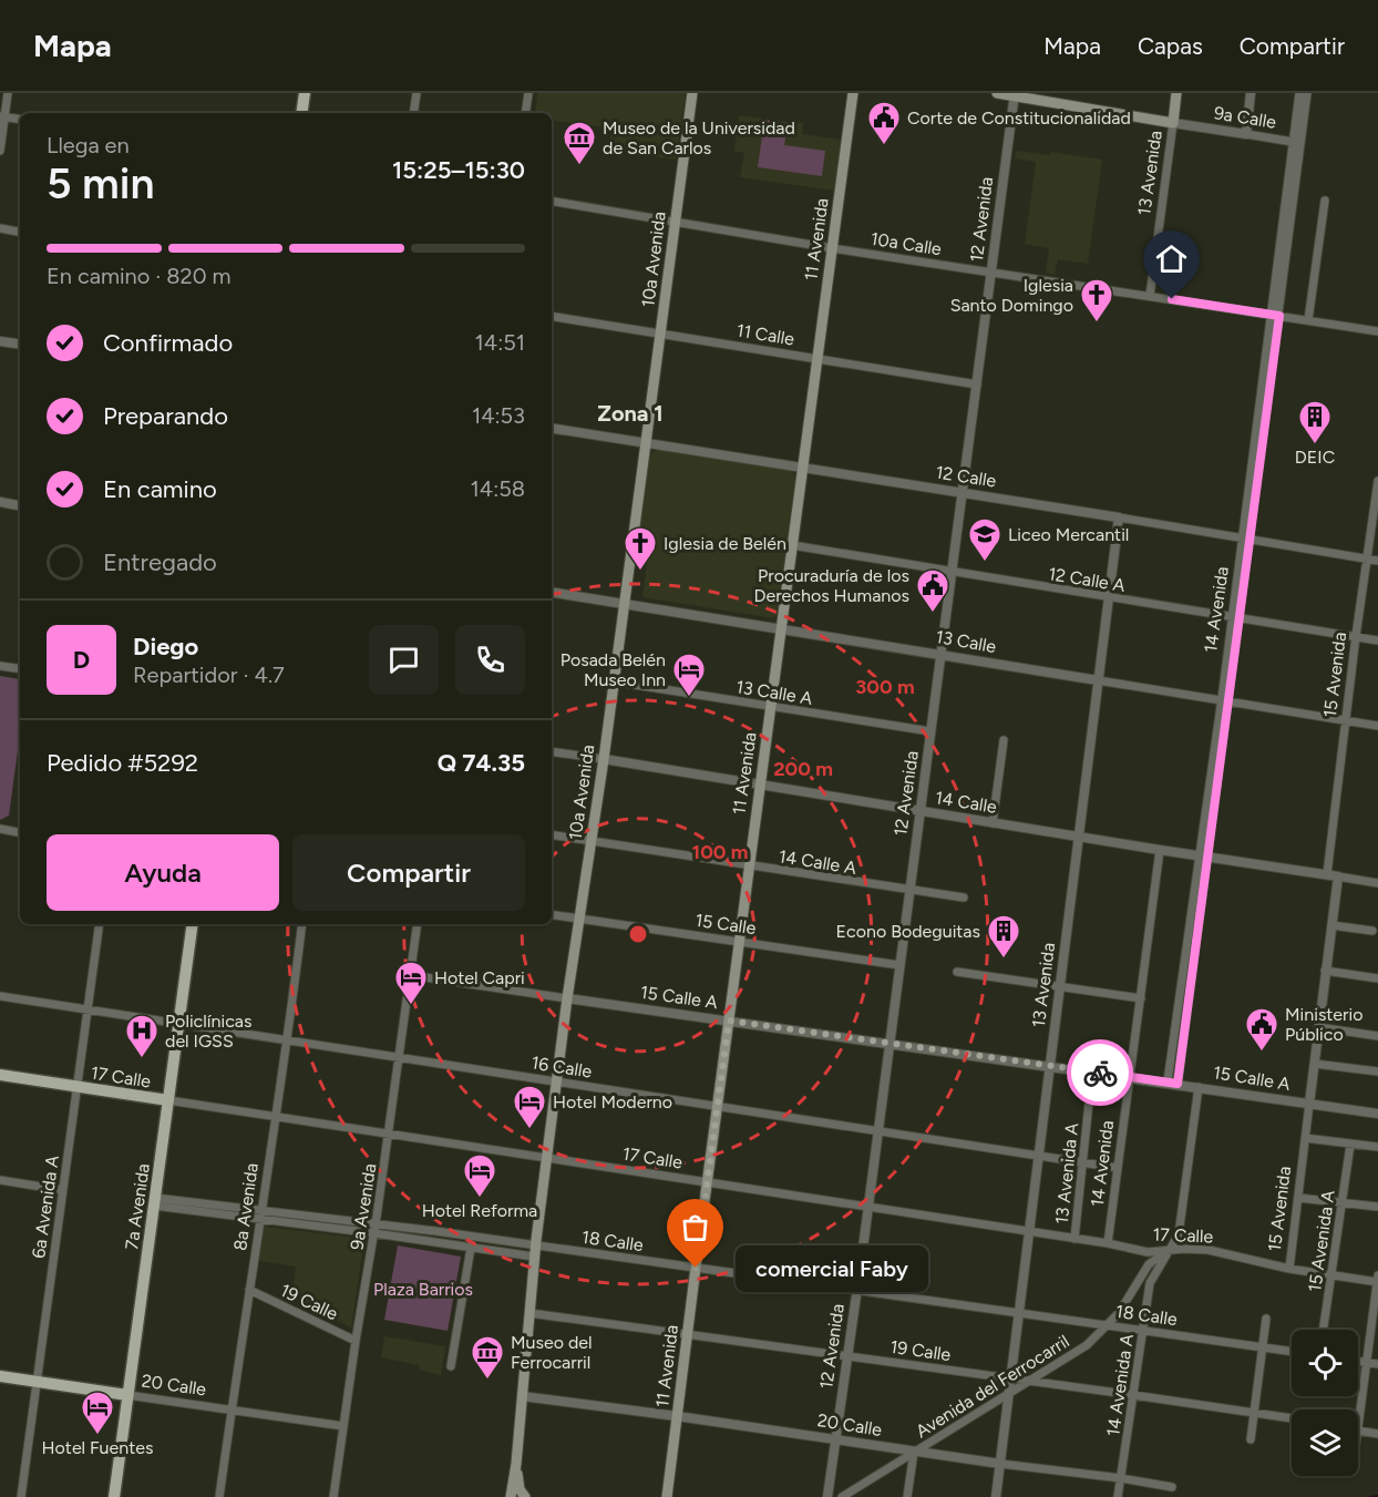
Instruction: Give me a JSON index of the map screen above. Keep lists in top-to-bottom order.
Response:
{
  "streets": {
    "main road": [
      "9a Calle",
      "13 Avenida",
      "11 Avenida",
      "10a Avenida",
      "17 Calle",
      "7a Avenida",
      "20 Calle"
    ],
    "street": [
      "12 Avenida",
      "10a Calle",
      "11 Calle",
      "12 Calle",
      "12 Calle A",
      "14 Avenida",
      "13 Calle",
      "15 Avenida",
      "13 Calle A",
      "14 Calle",
      "14 Calle A",
      "15 Calle",
      "15 Calle A",
      "16 Calle",
      "13 Avenida A",
      "6a Avenida A",
      "8a Avenida",
      "9a Avenida",
      "18 Calle",
      "15 Avenida A",
      "19 Calle",
      "14 Avenida A",
      "Avenida del Ferrocarril"
    ]
  },
  "crossings": [
    ["9a Calle", "13 Avenida"],
    ["9a Calle", "12 Avenida"],
    ["9a Calle", "14 Avenida"],
    ["13 Avenida", "10a Calle"],
    ["13 Avenida", "12 Calle"],
    ["13 Avenida", "12 Calle A"],
    ["13 Avenida", "13 Calle"],
    ["13 Avenida", "14 Calle"],
    ["13 Avenida", "15 Calle A"],
    ["13 Avenida", "16 Calle"],
    ["13 Avenida", "17 Calle"],
    ["13 Avenida", "18 Calle"],
    ["13 Avenida", "19 Calle"],
    ["13 Avenida", "20 Calle"],
    ["13 Avenida", "Avenida del Ferrocarril"],
    ["12 Avenida", "10a Calle"],
    ["12 Avenida", "11 Calle"],
    ["12 Avenida", "12 Calle"],
    ["12 Avenida", "12 Calle A"],
    ["12 Avenida", "13 Calle"],
    ["12 Avenida", "13 Calle A"],
    ["12 Avenida", "14 Calle"],
    ["12 Avenida", "14 Calle A"],
    ["12 Avenida", "15 Calle"],
    ["12 Avenida", "15 Calle A"],
    ["12 Avenida", "16 Calle"],
    ["12 Avenida", "17 Calle"],
    ["12 Avenida", "18 Calle"],
    ["12 Avenida", "19 Calle"],
    ["12 Avenida", "20 Calle"],
    ["11 Avenida", "10a Calle"],
    ["11 Avenida", "11 Calle"],
    ["11 Avenida", "12 Calle"],
    ["11 Avenida", "12 Calle A"],
    ["11 Avenida", "13 Calle"],
    ["11 Avenida", "13 Calle A"],
    ["11 Avenida", "14 Calle"],
    ["11 Avenida", "14 Calle A"],
    ["11 Avenida", "15 Calle"],
    ["11 Avenida", "15 Calle A"],
    ["11 Avenida", "16 Calle"],
    ["11 Avenida", "17 Calle"],
    ["11 Avenida", "18 Calle"],
    ["11 Avenida", "19 Calle"],
    ["11 Avenida", "20 Calle"],
    ["10a Calle", "10a Avenida"],
    ["10a Calle", "14 Avenida"],
    ["10a Avenida", "11 Calle"],
    ["10a Avenida", "12 Calle"],
    ["10a Avenida", "13 Calle"],
    ["10a Avenida", "13 Calle A"],
    ["10a Avenida", "14 Calle"],
    ["10a Avenida", "14 Calle A"],
    ["10a Avenida", "15 Calle"],
    ["10a Avenida", "15 Calle A"],
    ["10a Avenida", "16 Calle"],
    ["10a Avenida", "17 Calle"],
    ["10a Avenida", "18 Calle"],
    ["10a Avenida", "19 Calle"],
    ["10a Avenida", "20 Calle"],
    ["12 Calle", "14 Avenida"],
    ["12 Calle", "15 Avenida"],
    ["12 Calle A", "14 Avenida"],
    ["12 Calle A", "15 Avenida"],
    ["14 Avenida", "13 Calle"],
    ["14 Avenida", "14 Calle"],
    ["14 Avenida", "15 Calle A"],
    ["14 Avenida", "16 Calle"],
    ["14 Avenida", "17 Calle"],
    ["13 Calle", "15 Avenida"],
    ["15 Avenida", "14 Calle"],
    ["15 Avenida", "15 Calle A"],
    ["15 Avenida", "17 Calle"],
    ["15 Calle A", "13 Avenida A"],
    ["15 Calle A", "9a Avenida"],
    ["15 Calle A", "14 Avenida A"],
    ["16 Calle", "13 Avenida A"],
    ["16 Calle", "6a Avenida A"],
    ["16 Calle", "7a Avenida"],
    ["16 Calle", "8a Avenida"],
    ["16 Calle", "9a Avenida"],
    ["17 Calle", "13 Avenida A"],
    ["17 Calle", "6a Avenida A"],
    ["17 Calle", "7a Avenida"],
    ["17 Calle", "8a Avenida"],
    ["17 Calle", "9a Avenida"],
    ["17 Calle", "15 Avenida A"],
    ["17 Calle", "14 Avenida A"],
    ["17 Calle", "Avenida del Ferrocarril"],
    ["6a Avenida A", "20 Calle"],
    ["7a Avenida", "18 Calle"],
    ["7a Avenida", "20 Calle"],
    ["8a Avenida", "18 Calle"],
    ["8a Avenida", "19 Calle"],
    ["8a Avenida", "20 Calle"],
    ["9a Avenida", "18 Calle"],
    ["9a Avenida", "19 Calle"],
    ["9a Avenida", "20 Calle"],
    ["18 Calle", "14 Avenida A"],
    ["18 Calle", "Avenida del Ferrocarril"],
    ["19 Calle", "14 Avenida A"],
    ["19 Calle", "Avenida del Ferrocarril"],
    ["20 Calle", "14 Avenida A"],
    ["20 Calle", "Avenida del Ferrocarril"],
    ["14 Avenida A", "Avenida del Ferrocarril"]
  ],
  "districts": ["Zona 1"],
  "parks": ["Plaza Barrios"],
  "places": {
    "public building": ["Corte de Constitucionalidad", "Procuraduría de los Derechos Humanos", "Ministerio Público"],
    "museum": ["Museo de la Universidad de San Carlos", "Museo del Ferrocarril"],
    "church": ["Iglesia Santo Domingo", "Iglesia de Belén"],
    "building": ["DEIC", "Econo Bodeguitas"],
    "school or university": ["Liceo Mercantil"],
    "hotel": [
      "Posada Belén Museo Inn",
      "Hotel Capri",
      "Hotel Moderno",
      "Hotel Reforma",
      "Hotel Fuentes"
    ],
    "hospital": ["Policlínicas del IGSS"],
    "other": ["comercial Faby"]
  },
  "page": {
    "header": "Mapa",
    "nav": ["Mapa", "Capas", "Compartir"],
    "heading": ["5 min", "Llega en", "15:25–15:30"],
    "panel": [
      "Diego",
      "Repartidor · 4.7",
      "Pedido #5292",
      "Q 74.35"
    ],
    "bar": "En camino · 820 m",
    "list": [
      ["Confirmado", "14:51"],
      ["Preparando", "14:53"],
      ["En camino", "14:58"],
      "Entregado"
    ],
    "round": "D",
    "buttons": ["Ayuda", "Compartir"],
    "bubble": "comercial Faby"
  },
  "rings": ["300 m", "200 m", "100 m"]
}
